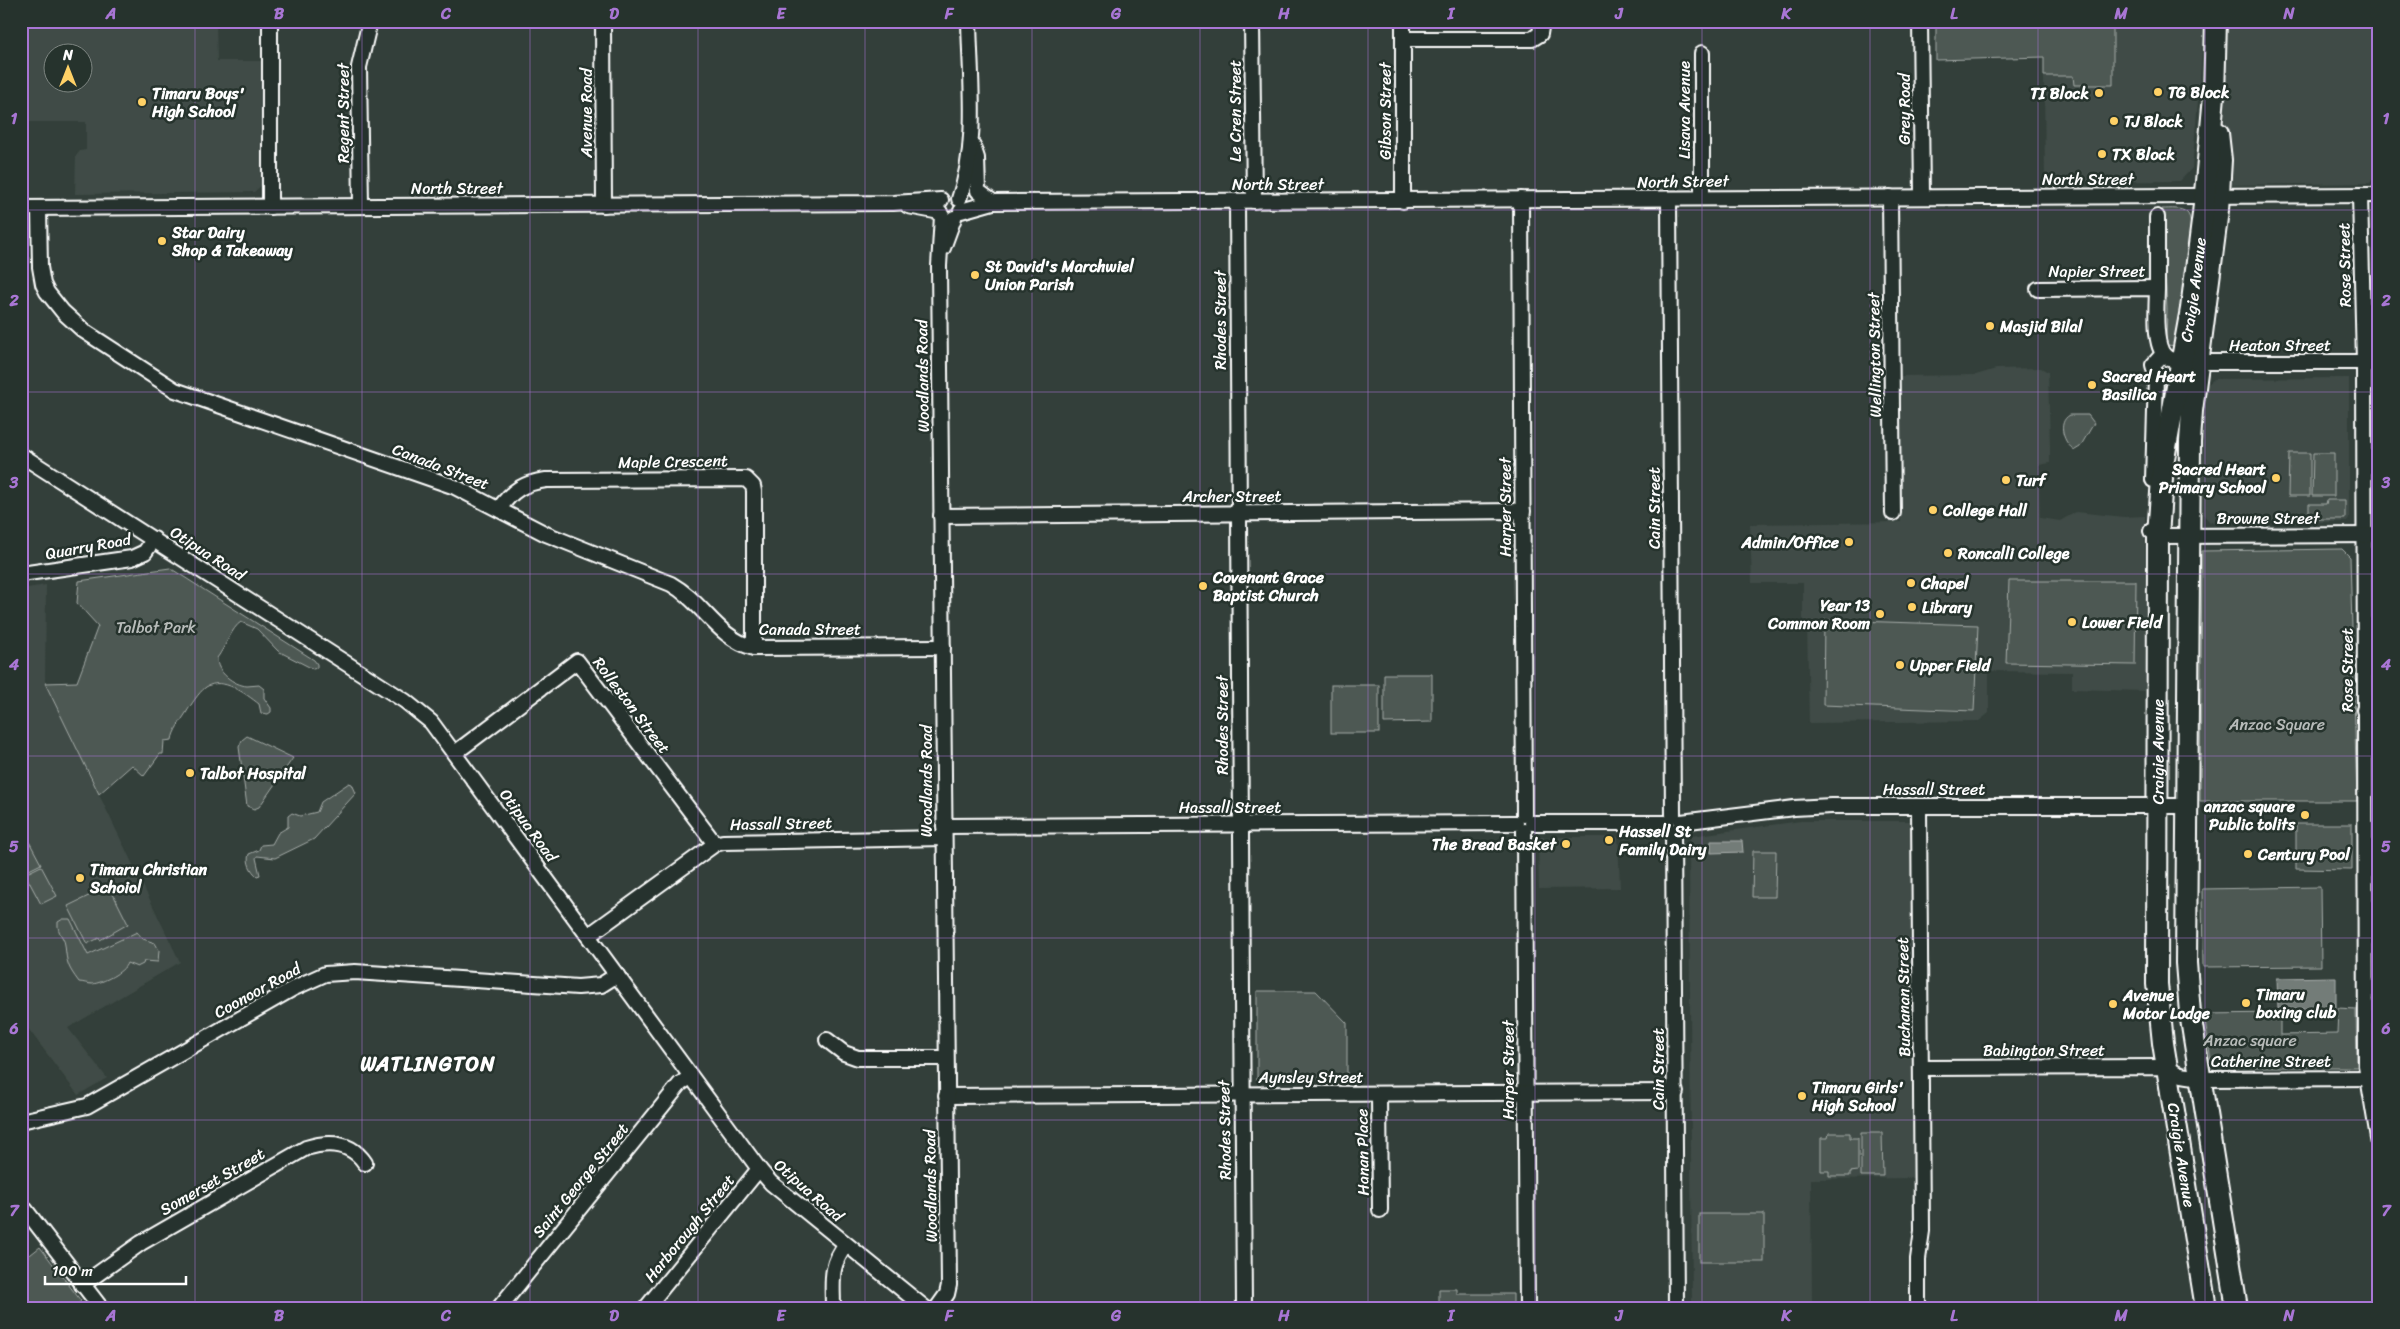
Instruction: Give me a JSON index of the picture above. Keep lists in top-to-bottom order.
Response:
{
  "streets": {
    "highway": ["Craigie Avenue"],
    "street": [
      "Grey Road",
      "Lisava Avenue",
      "Le Cren Street",
      "Gibson Street",
      "Regent Street",
      "Avenue Road",
      "North Street",
      "Rose Street",
      "Napier Street",
      "Rhodes Street",
      "Heaton Street",
      "Wellington Street",
      "Woodlands Road",
      "Maple Crescent",
      "Canada Street",
      "Archer Street",
      "Harper Street",
      "Cain Street",
      "Browne Street",
      "Quarry Road",
      "Otipua Road",
      "Rolleston Street",
      "Hassall Street",
      "Coonoor Road",
      "Buchanan Street",
      "Babington Street",
      "Catherine Street",
      "Aynsley Street",
      "Hanan Place",
      "Saint George Street",
      "Somerset Street",
      "Harborough Street"
    ]
  },
  "crossings": [
    ["Grey Road", "North Street"],
    ["Lisava Avenue", "North Street"],
    ["Le Cren Street", "North Street"],
    ["Gibson Street", "North Street"],
    ["Regent Street", "North Street"],
    ["Avenue Road", "North Street"],
    ["North Street", "Rose Street"],
    ["North Street", "Craigie Avenue"],
    ["North Street", "Rhodes Street"],
    ["North Street", "Wellington Street"],
    ["North Street", "Woodlands Road"],
    ["North Street", "Canada Street"],
    ["North Street", "Harper Street"],
    ["North Street", "Cain Street"],
    ["Rose Street", "Heaton Street"],
    ["Rose Street", "Browne Street"],
    ["Rose Street", "Catherine Street"],
    ["Craigie Avenue", "Heaton Street"],
    ["Craigie Avenue", "Browne Street"],
    ["Craigie Avenue", "Hassall Street"],
    ["Craigie Avenue", "Babington Street"],
    ["Craigie Avenue", "Catherine Street"],
    ["Rhodes Street", "Archer Street"],
    ["Rhodes Street", "Hassall Street"],
    ["Rhodes Street", "Aynsley Street"],
    ["Woodlands Road", "Canada Street"],
    ["Woodlands Road", "Archer Street"],
    ["Woodlands Road", "Hassall Street"],
    ["Woodlands Road", "Aynsley Street"],
    ["Maple Crescent", "Canada Street"],
    ["Archer Street", "Harper Street"],
    ["Harper Street", "Hassall Street"],
    ["Harper Street", "Aynsley Street"],
    ["Cain Street", "Hassall Street"],
    ["Cain Street", "Aynsley Street"],
    ["Quarry Road", "Otipua Road"],
    ["Otipua Road", "Rolleston Street"],
    ["Otipua Road", "Hassall Street"],
    ["Otipua Road", "Coonoor Road"],
    ["Otipua Road", "Saint George Street"],
    ["Otipua Road", "Harborough Street"],
    ["Rolleston Street", "Hassall Street"],
    ["Hassall Street", "Buchanan Street"],
    ["Buchanan Street", "Babington Street"],
    ["Babington Street", "Catherine Street"],
    ["Aynsley Street", "Hanan Place"]
  ],
  "districts": ["WATLINGTON"],
  "parks": ["Talbot Park", "Anzac Square", "Anzac square"],
  "places": [
    "TG Block",
    "TI Block",
    "Timaru Boys' High School",
    "TJ Block",
    "TX Block",
    "Star Dairy Shop & Takeaway",
    "St David's Marchwiel Union Parish",
    "Masjid Bilal",
    "Sacred Heart Basilica",
    "Sacred Heart Primary School",
    "Turf",
    "College Hall",
    "Admin/Office",
    "Roncalli College",
    "Chapel",
    "Covenant Grace Baptist Church",
    "Library",
    "Year 13 Common Room",
    "Lower Field",
    "Upper Field",
    "Talbot Hospital",
    "anzac square Public tolits",
    "Hassell St Family Dairy",
    "The Bread Basket",
    "Century Pool",
    "Timaru Christian Schoiol",
    "Timaru boxing club",
    "Avenue Motor Lodge",
    "Timaru Girls' High School"
  ],
  "scale_bar": "100 m",
  "north": "top",
  "grid": {
    "columns": [
      "A",
      "B",
      "C",
      "D",
      "E",
      "F",
      "G",
      "H",
      "I",
      "J",
      "K",
      "L",
      "M",
      "N"
    ],
    "rows": [
      "1",
      "2",
      "3",
      "4",
      "5",
      "6",
      "7"
    ]
  }
}
